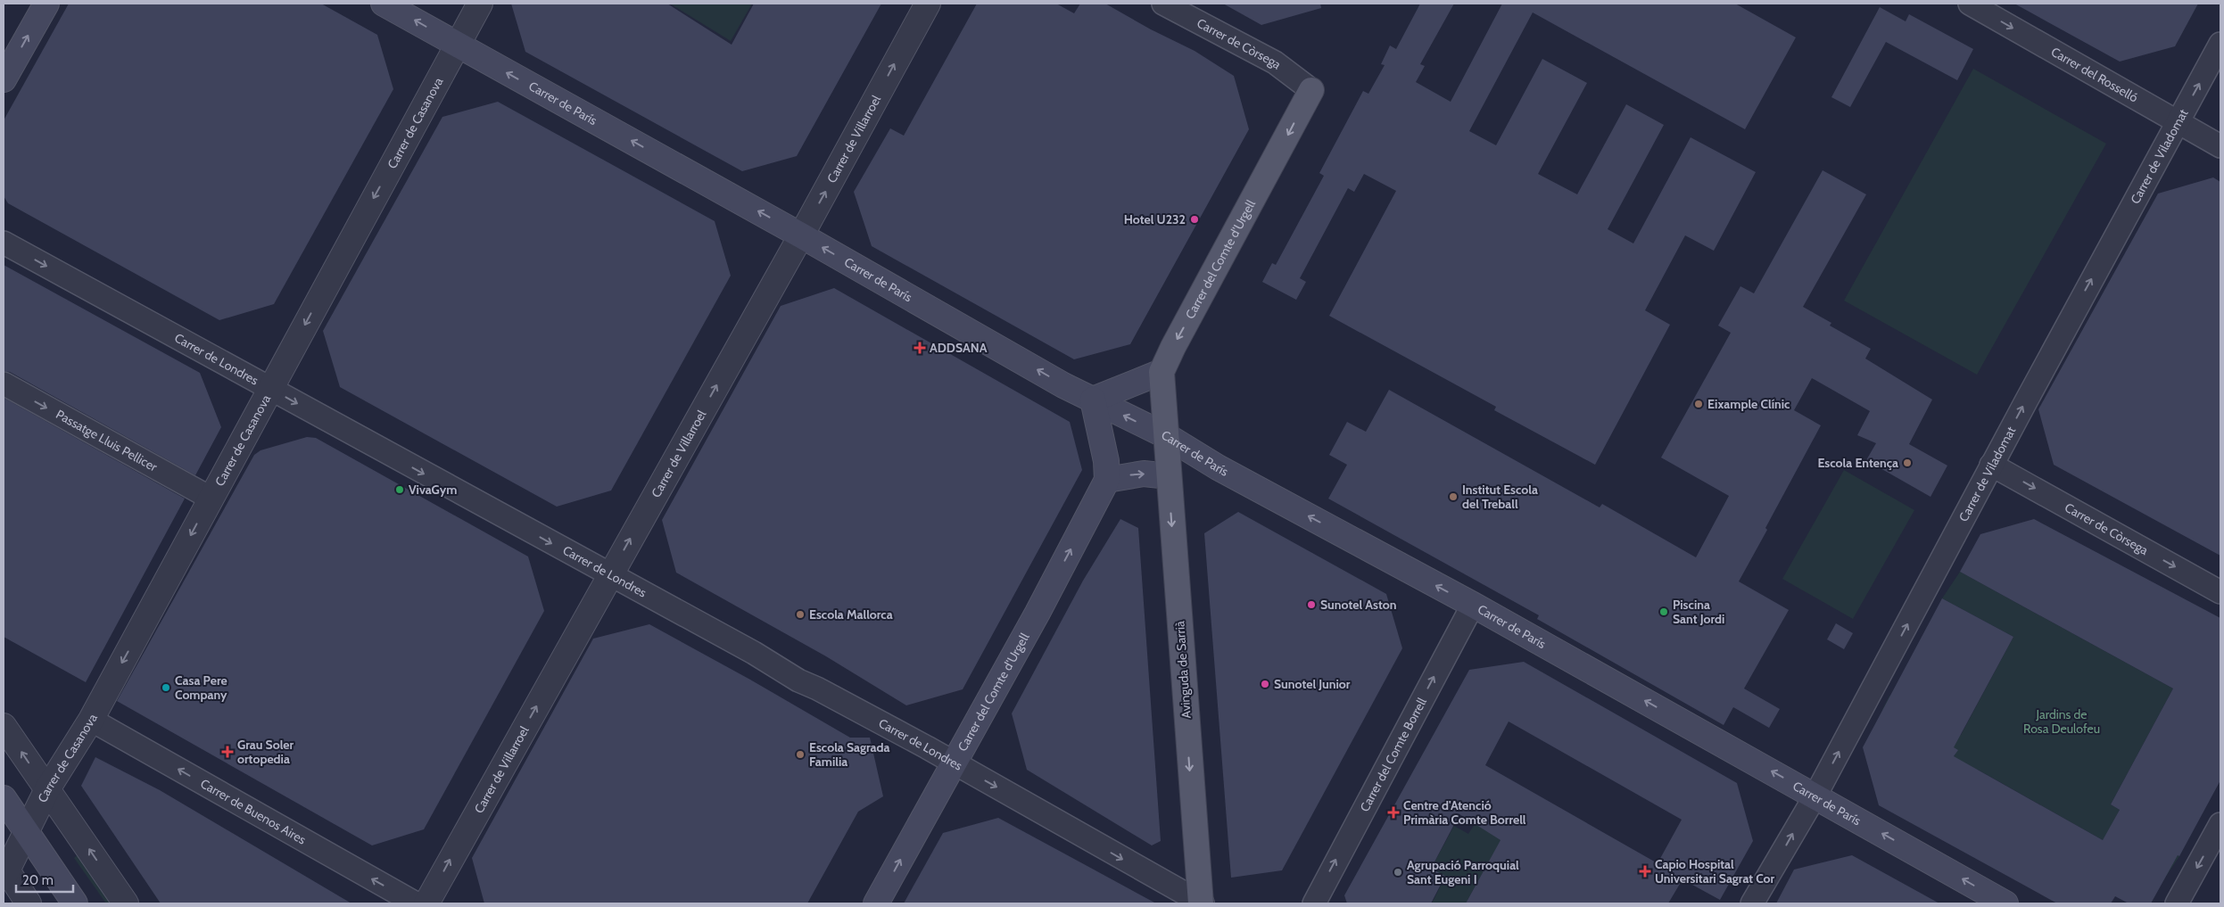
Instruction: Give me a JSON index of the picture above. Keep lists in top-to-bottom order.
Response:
{
  "streets": {
    "main road": ["Carrer de París", "Carrer del Comte d'Urgell", "Avinguda de Sarrià"],
    "street": [
      "Carrer de Còrsega",
      "Carrer del Rosselló",
      "Carrer de Casanova",
      "Carrer de Villarroel",
      "Carrer de Viladomat",
      "Carrer de Londres",
      "Passatge Lluis Pellicer",
      "Carrer del Comte Borrell",
      "Carrer de Buenos Aires"
    ]
  },
  "crossings": [
    ["Carrer de Còrsega", "Carrer de Viladomat"],
    ["Carrer de Còrsega", "Carrer del Comte d'Urgell"],
    ["Carrer del Rosselló", "Carrer de Viladomat"],
    ["Carrer de París", "Carrer de Casanova"],
    ["Carrer de París", "Carrer de Villarroel"],
    ["Carrer de París", "Carrer de Viladomat"],
    ["Carrer de París", "Avinguda de Sarrià"],
    ["Carrer de París", "Carrer del Comte Borrell"],
    ["Carrer de Casanova", "Carrer de Londres"],
    ["Carrer de Casanova", "Passatge Lluis Pellicer"],
    ["Carrer de Casanova", "Carrer de Buenos Aires"],
    ["Carrer de Villarroel", "Carrer de Londres"],
    ["Carrer del Comte d'Urgell", "Carrer de Londres"],
    ["Carrer de Londres", "Avinguda de Sarrià"]
  ],
  "one_way": [
    "Carrer de Còrsega",
    "Carrer del Rosselló",
    "Carrer de París",
    "Carrer de Casanova",
    "Carrer de Villarroel",
    "Carrer de Viladomat",
    "Carrer de Londres",
    "Passatge Lluis Pellicer",
    "Avinguda de Sarrià",
    "Carrer del Comte Borrell"
  ],
  "parks": ["Jardins de Rosa Deulofeu"],
  "places": {
    "other": [
      "Hotel U232",
      "Eixample Clínic",
      "Escola Entença",
      "VivaGym",
      "Institut Escola del Treball",
      "Sunotel Aston",
      "Piscina Sant Jordi",
      "Escola Mallorca",
      "Sunotel Junior",
      "Casa Pere Company",
      "Escola Sagrada Familia",
      "Agrupació Parroquial Sant Eugeni I"
    ],
    "health": [
      "ADDSANA",
      "Grau Soler ortopedia",
      "Centre d'Atenció Primària Comte Borrell",
      "Capio Hospital Universitari Sagrat Cor"
    ]
  },
  "scale_bar": "20 m"
}
